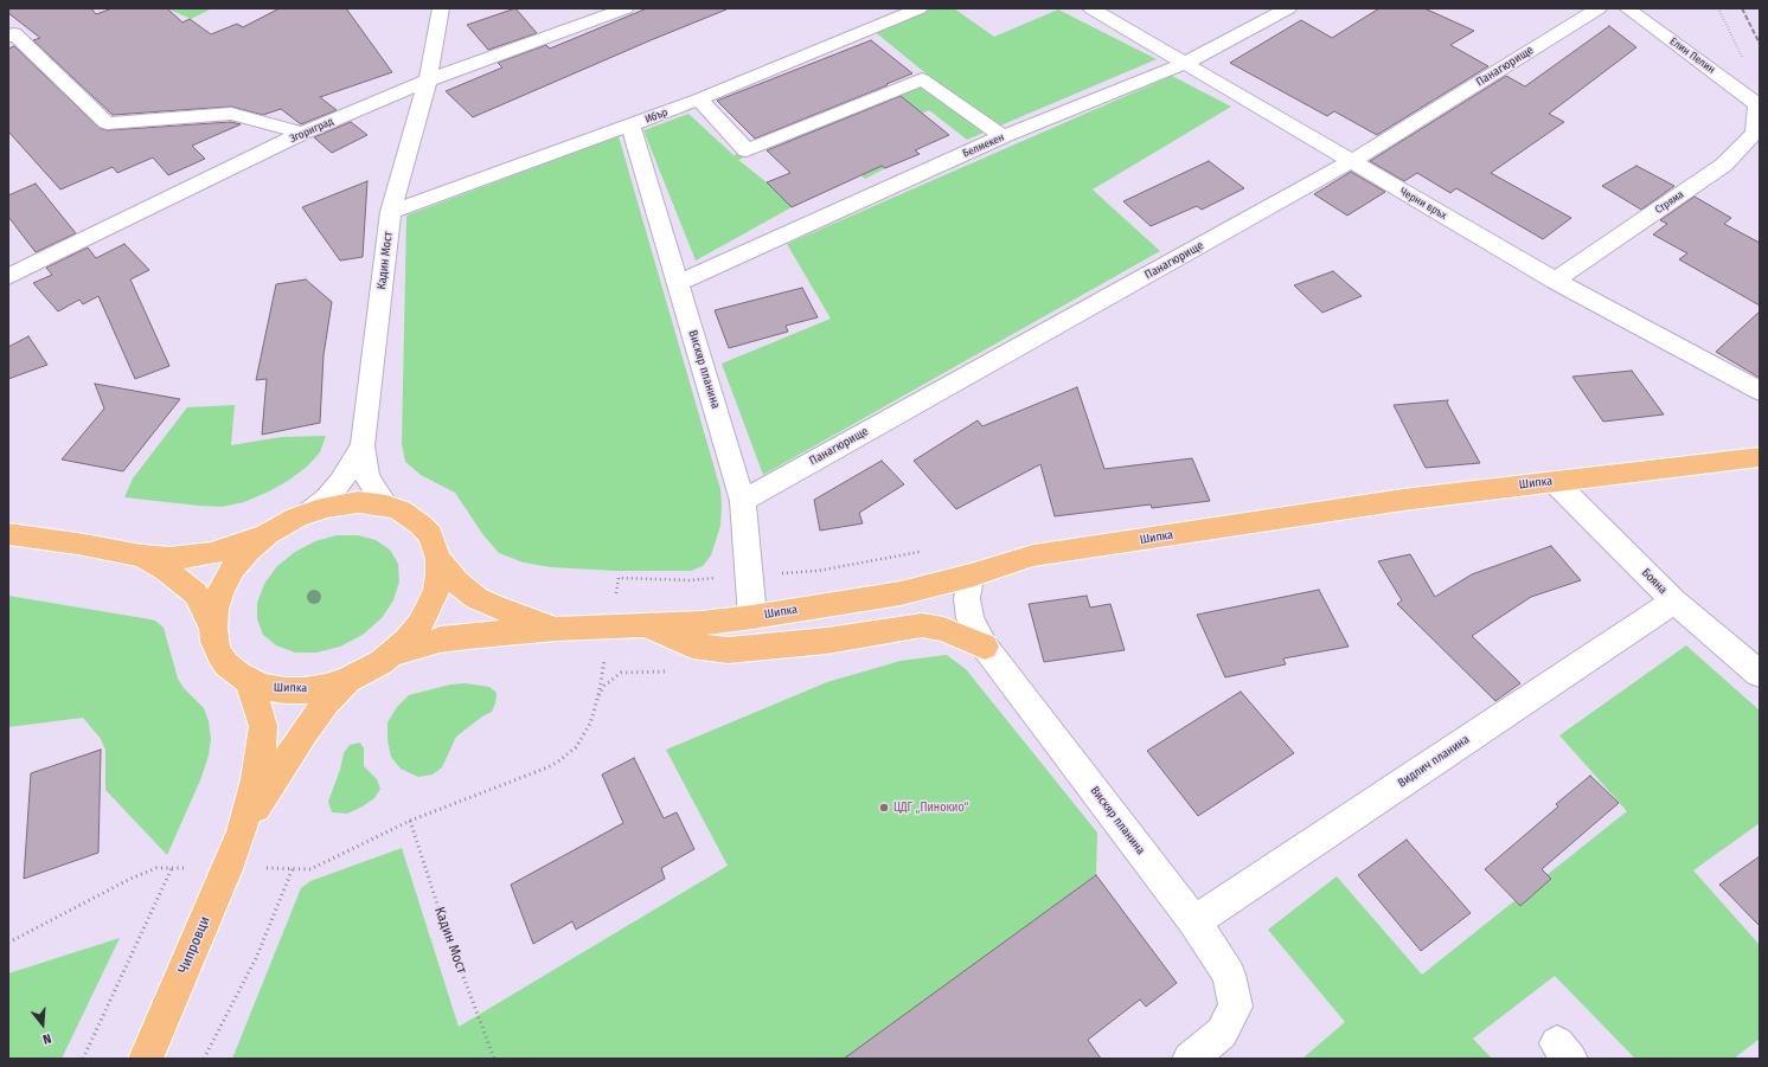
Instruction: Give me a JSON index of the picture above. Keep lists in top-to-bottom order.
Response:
{
  "streets": {
    "main road": ["Шипка", "Чипровци"],
    "street": [
      "Елин Пелин",
      "Панагюрище",
      "Ибър",
      "Згориград",
      "Белмекен",
      "Стряма",
      "Черни връх",
      "Кадин Мост",
      "Вискяр планина",
      "Бояна",
      "Видлич планина"
    ]
  },
  "crossings": [
    ["Елин Пелин", "Стряма"],
    ["Панагюрище", "Черни връх"],
    ["Панагюрище", "Вискяр планина"],
    ["Ибър", "Кадин Мост"],
    ["Ибър", "Вискяр планина"],
    ["Згориград", "Кадин Мост"],
    ["Белмекен", "Черни връх"],
    ["Белмекен", "Вискяр планина"],
    ["Стряма", "Черни връх"],
    ["Кадин Мост", "Шипка"],
    ["Вискяр планина", "Шипка"],
    ["Вискяр планина", "Видлич планина"],
    ["Шипка", "Бояна"],
    ["Шипка", "Чипровци"],
    ["Бояна", "Видлич планина"]
  ],
  "places": ["ЦДГ „Пинокио“"],
  "north": "bottom"
}
